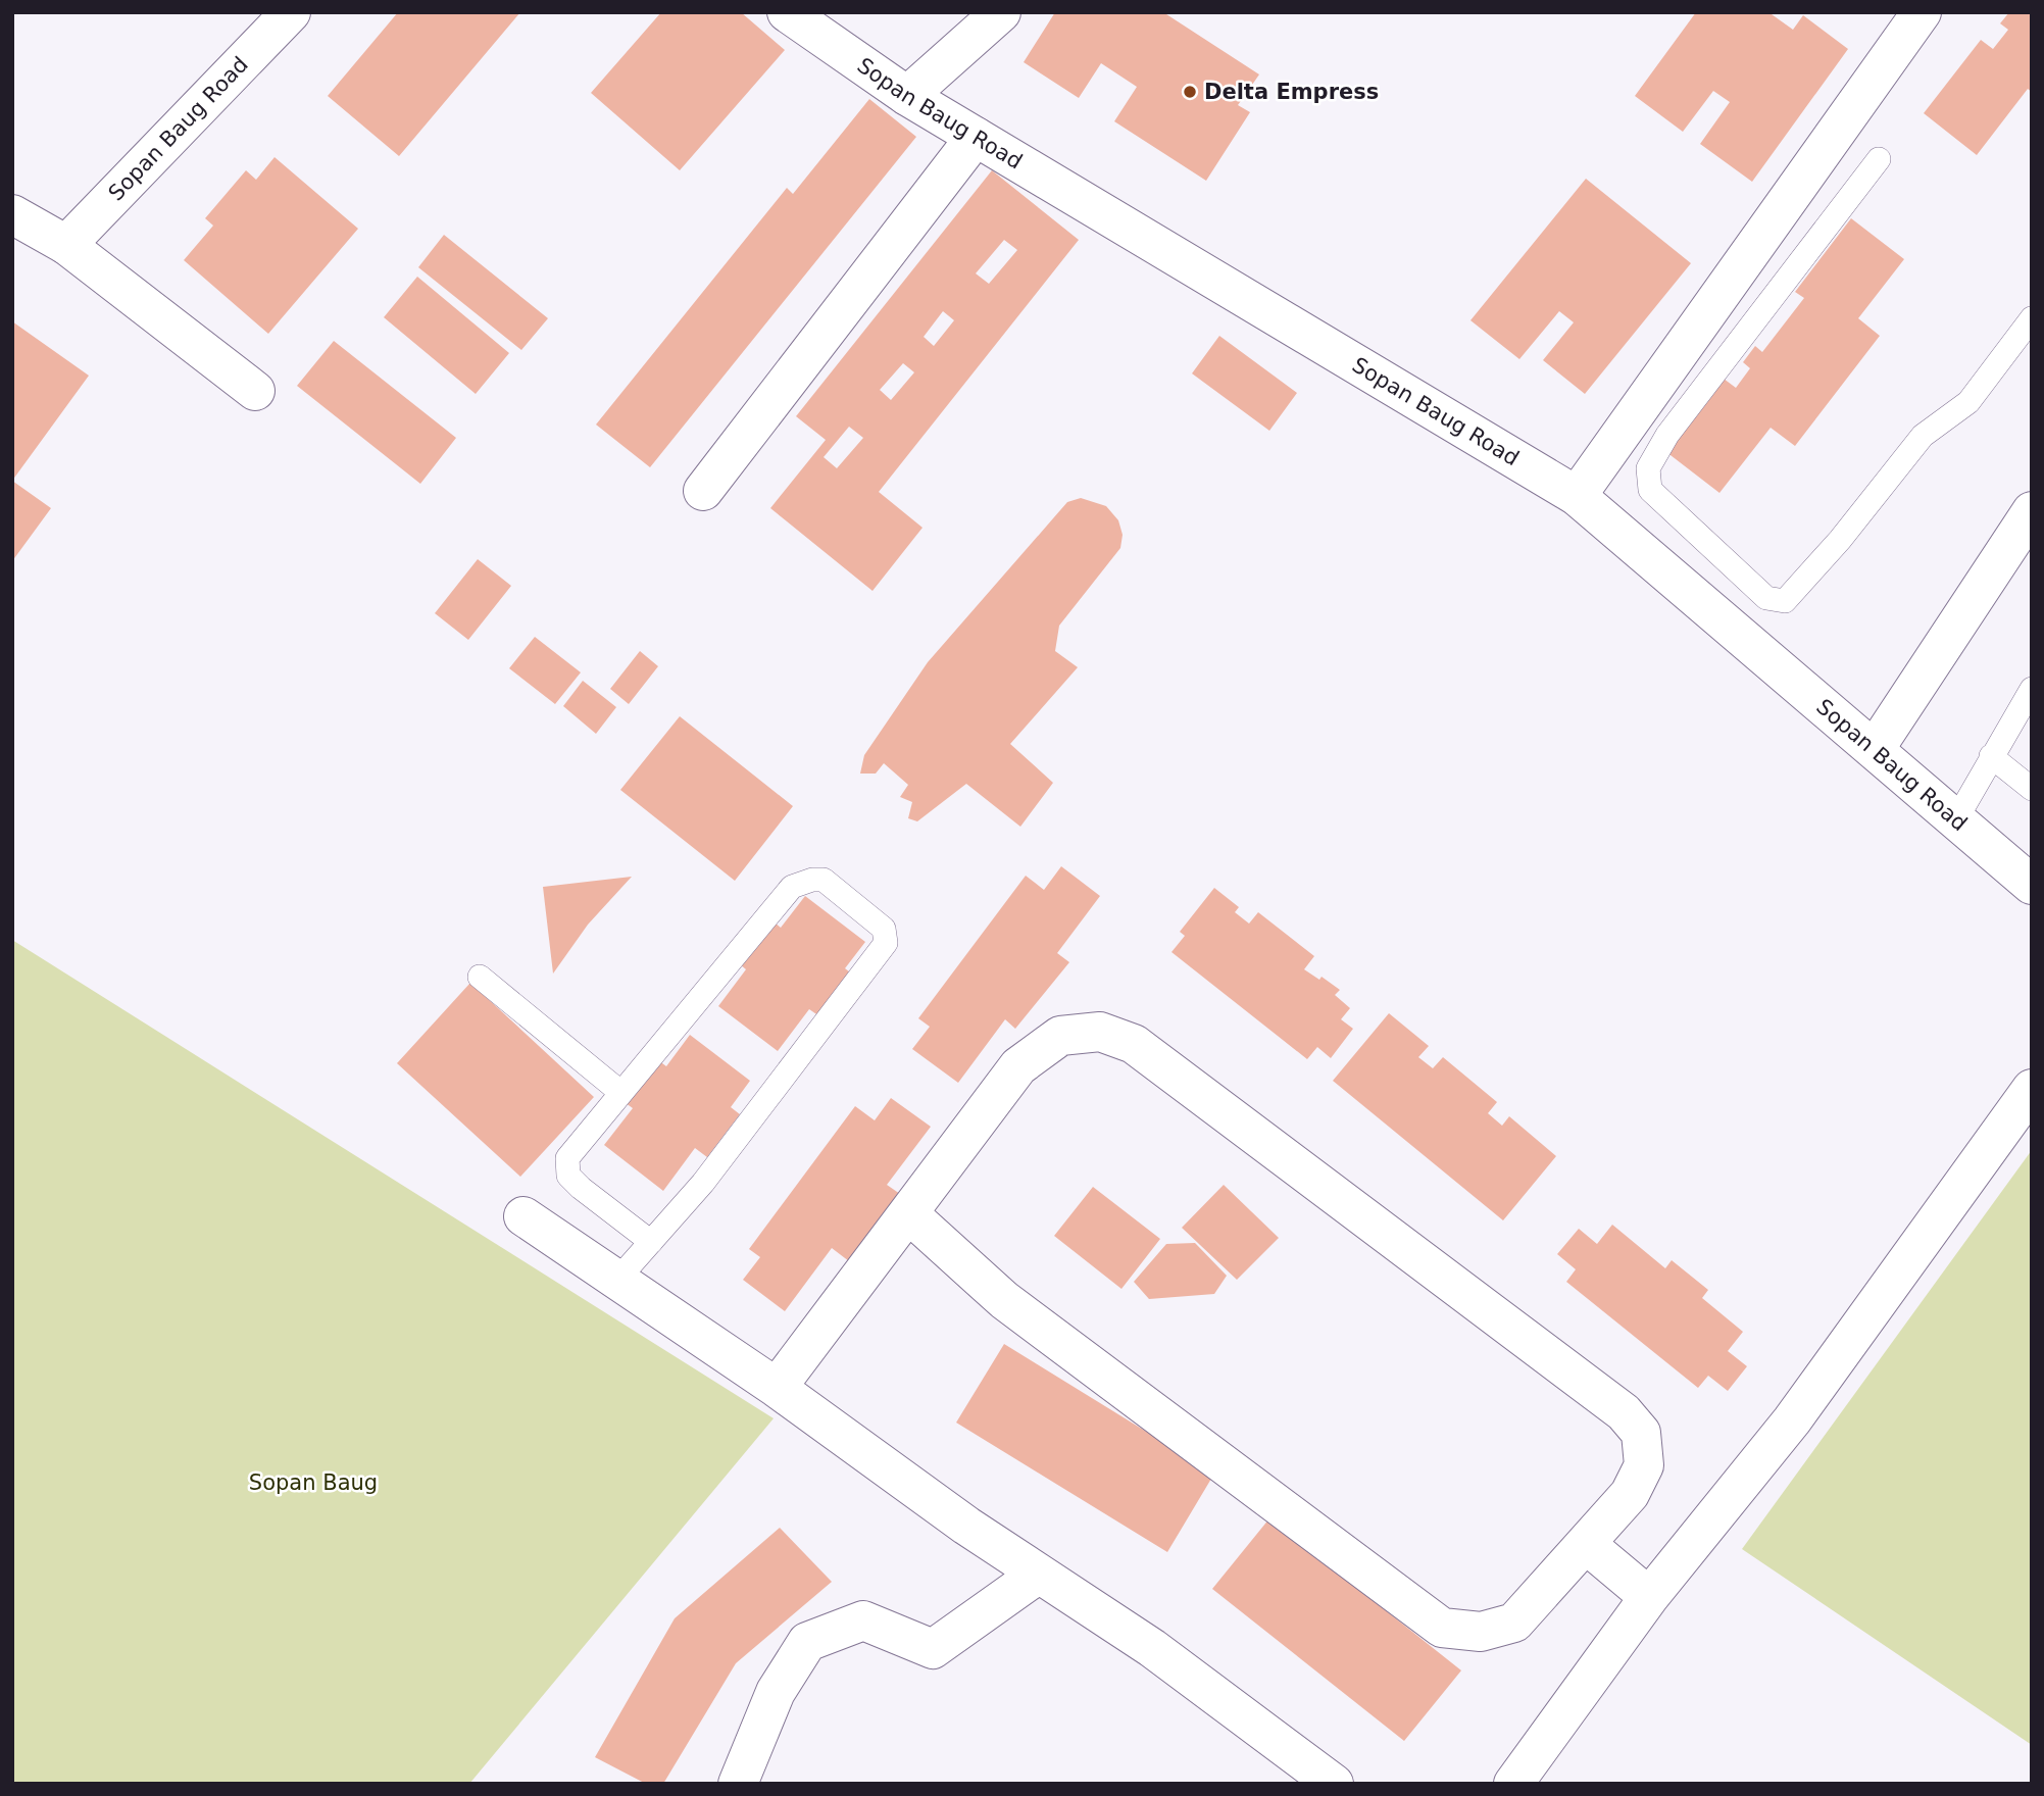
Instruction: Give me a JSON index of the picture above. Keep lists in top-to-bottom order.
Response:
{
  "streets": {
    "street": ["Sopan Baug Road"]
  },
  "parks": ["Sopan Baug"],
  "places": ["Delta Empress"]
}
